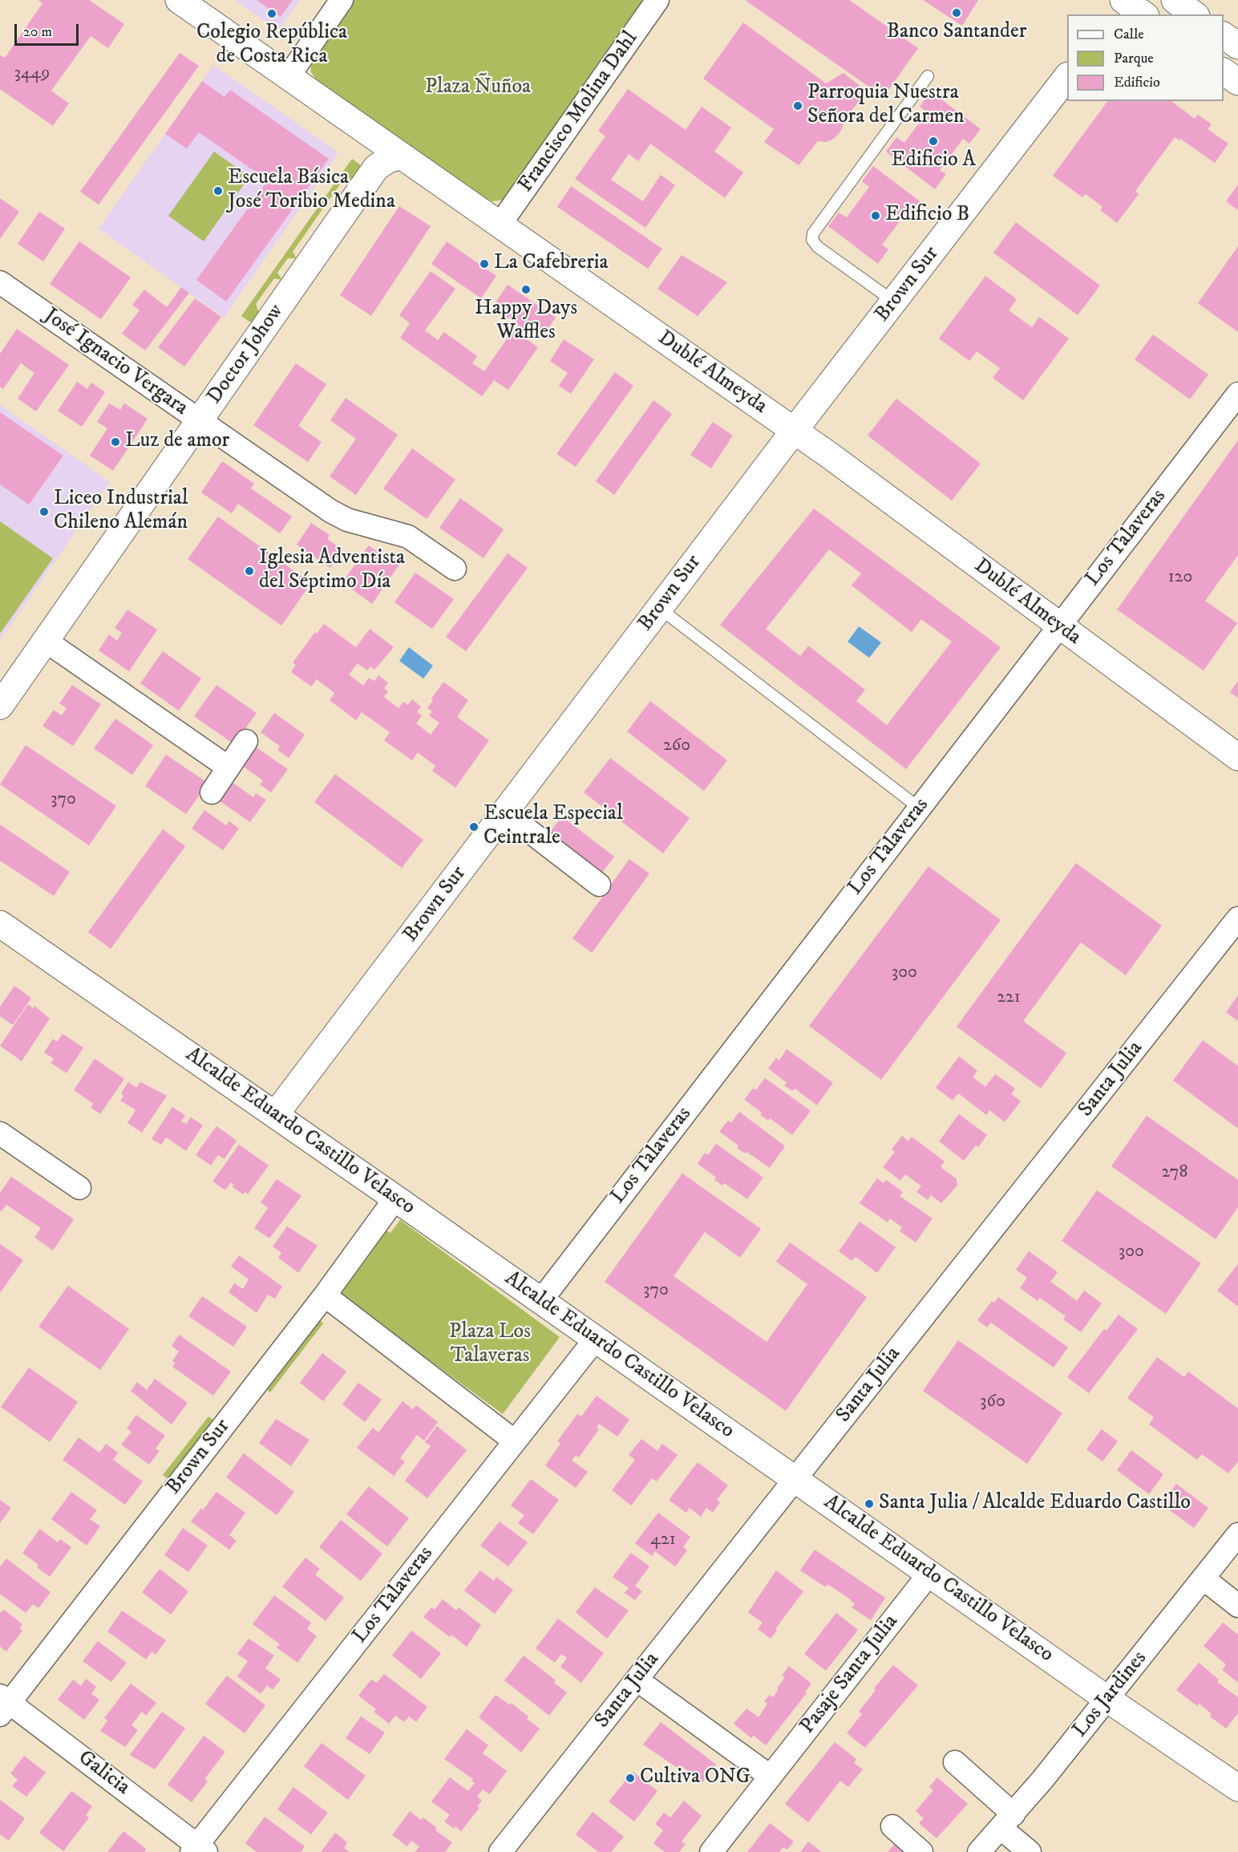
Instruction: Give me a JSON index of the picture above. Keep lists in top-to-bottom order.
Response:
{
  "streets": {
    "main road": [
      "Brown Sur",
      "Doctor Johow",
      "Dublé Almeyda",
      "Alcalde Eduardo Castillo Velasco"
    ],
    "street": [
      "Francisco Molina Dahl",
      "José Ignacio Vergara",
      "Los Talaveras",
      "Santa Julia",
      "Pasaje Santa Julia",
      "Los Jardines",
      "Galicia"
    ]
  },
  "crossings": [
    ["Francisco Molina Dahl", "Dublé Almeyda"],
    ["Brown Sur", "Dublé Almeyda"],
    ["Brown Sur", "Alcalde Eduardo Castillo Velasco"],
    ["Brown Sur", "Galicia"],
    ["Doctor Johow", "José Ignacio Vergara"],
    ["Doctor Johow", "Dublé Almeyda"],
    ["Dublé Almeyda", "Los Talaveras"],
    ["Los Talaveras", "Alcalde Eduardo Castillo Velasco"],
    ["Los Talaveras", "Galicia"],
    ["Santa Julia", "Alcalde Eduardo Castillo Velasco"],
    ["Alcalde Eduardo Castillo Velasco", "Pasaje Santa Julia"],
    ["Alcalde Eduardo Castillo Velasco", "Los Jardines"]
  ],
  "parks": ["Plaza Ñuñoa", "Plaza Los Talaveras"],
  "places": [
    "Banco Santander",
    "Colegio República de Costa Rica",
    "Parroquia Nuestra Señora del Carmen",
    "Edificio A",
    "Escuela Básica José Toribio Medina",
    "Edificio B",
    "La Cafebreria",
    "Happy Days Waffles",
    "Luz de amor",
    "Liceo Industrial Chileno Alemán",
    "Iglesia Adventista del Séptimo Día",
    "Escuela Especial Ceintrale",
    "Santa Julia / Alcalde Eduardo Castillo",
    "Cultiva ONG"
  ],
  "house_numbers": [
    "3449",
    "120",
    "260",
    "370",
    "300",
    "221",
    "278",
    "300",
    "370",
    "360",
    "421"
  ],
  "legend": ["Calle", "Parque", "Edificio"],
  "scale_bar": "20 m"
}
